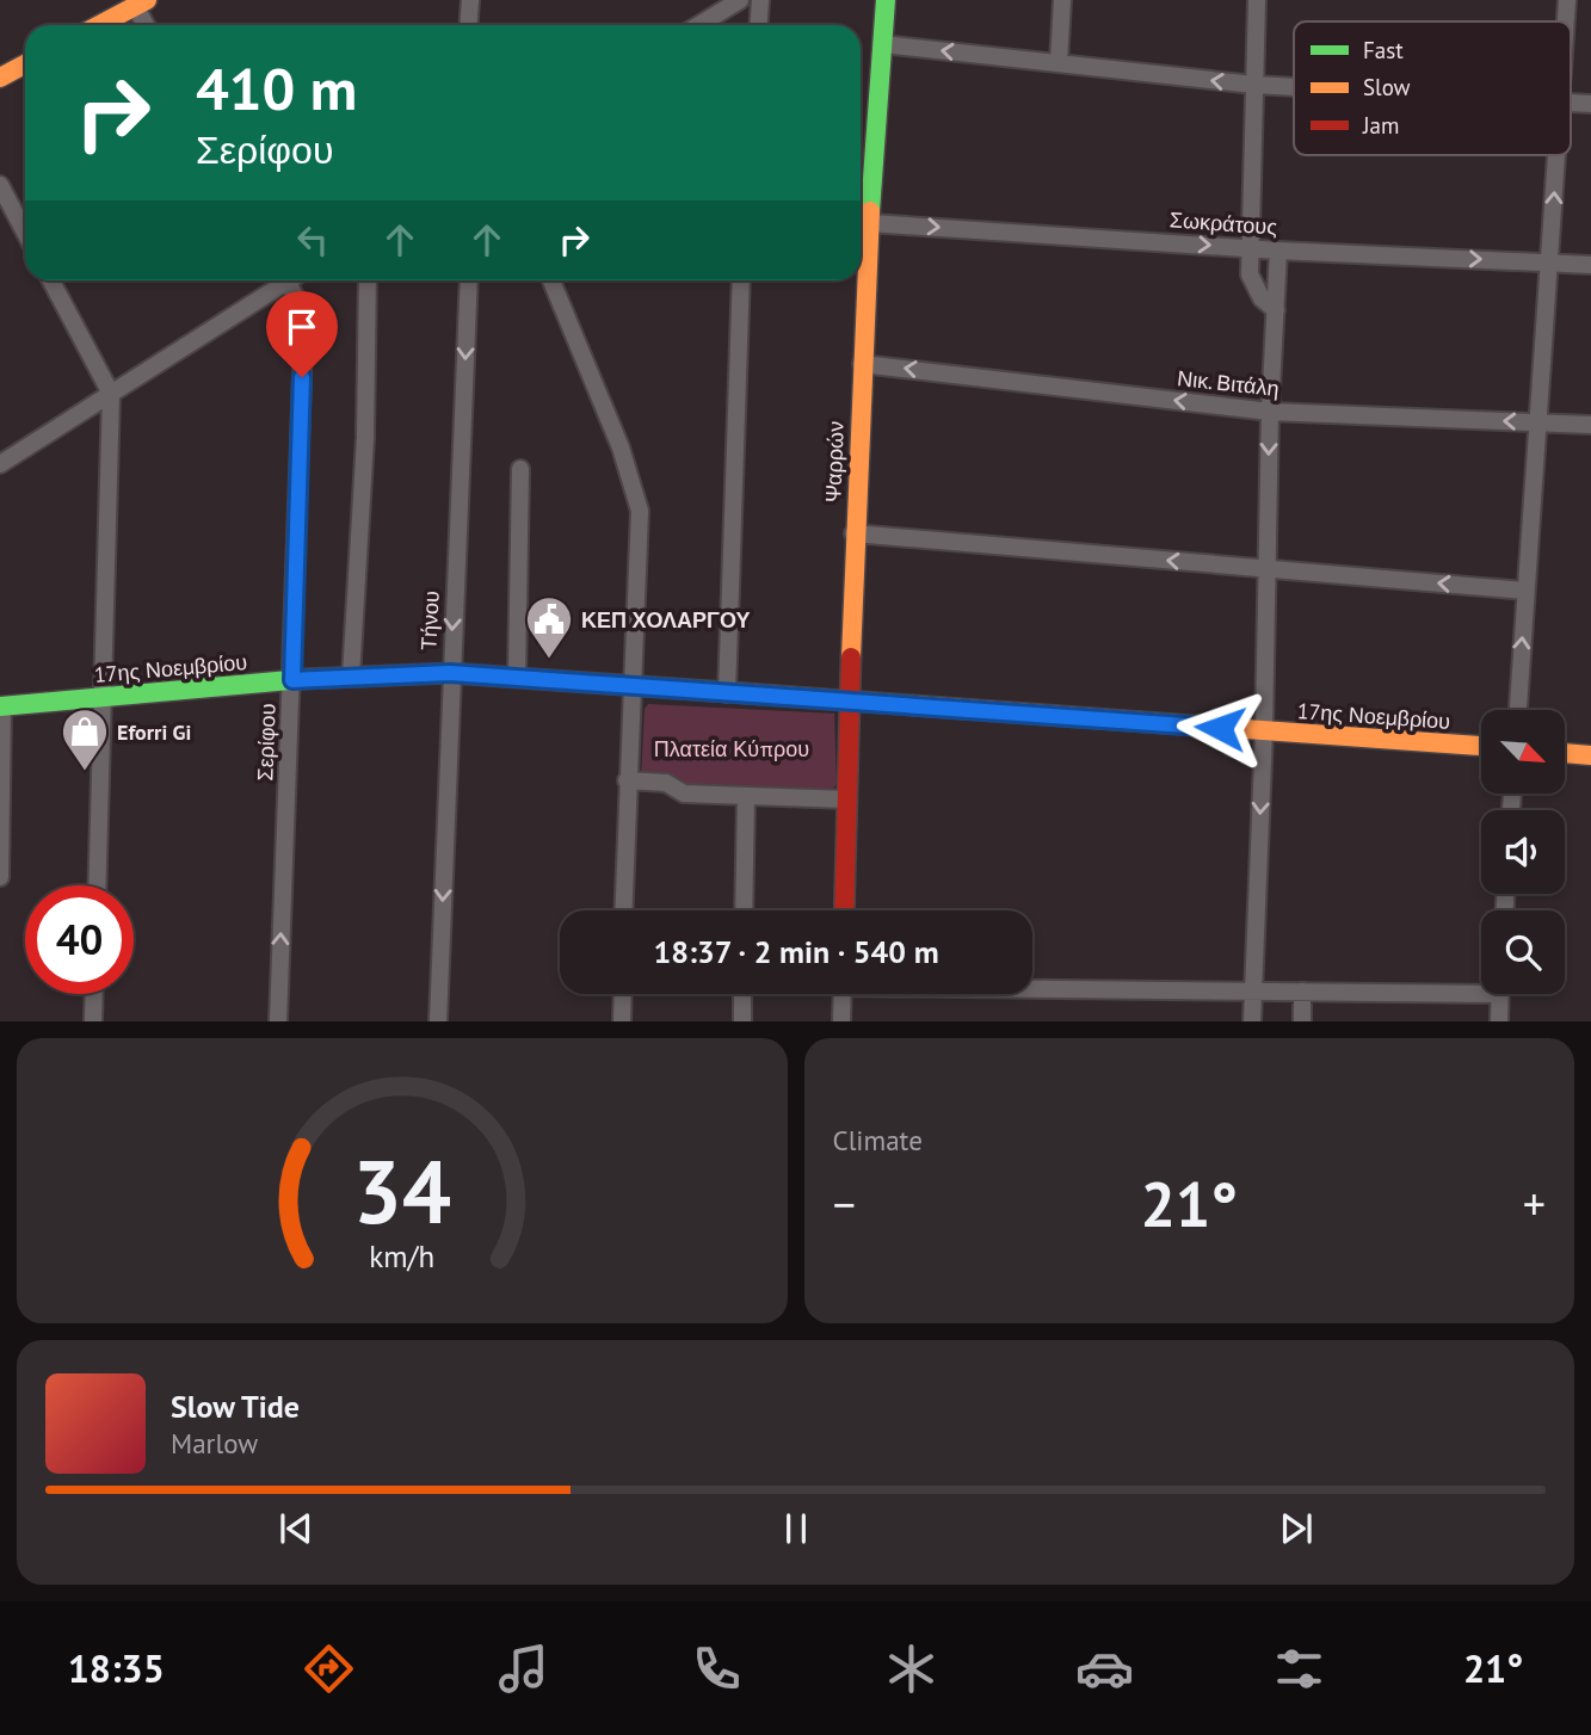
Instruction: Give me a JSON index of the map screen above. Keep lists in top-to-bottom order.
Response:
{
  "streets": {
    "street": [
      "Σωκράτους",
      "Νικ. Βιτάλη",
      "Ψαρρών",
      "Τήνου",
      "17ης Νοεμβρίου",
      "Σερίφου"
    ]
  },
  "crossings": [
    ["Νικ. Βιτάλη", "Ψαρρών"],
    ["Ψαρρών", "17ης Νοεμβρίου"],
    ["Τήνου", "17ης Νοεμβρίου"],
    ["17ης Νοεμβρίου", "Σερίφου"]
  ],
  "one_way": ["Σωκράτους", "Νικ. Βιτάλη", "Σερίφου"],
  "parks": ["Πλατεία Κύπρου"],
  "places": {
    "public building": ["ΚΕΠ ΧΟΛΑΡΓΟΥ"],
    "shop": ["Eforri Gi"]
  },
  "legend": ["Fast", "Slow", "Jam"],
  "north": "bottom right",
  "page": {
    "turn": ["410 m", "Σερίφου"],
    "limit": "40",
    "trip": "18:37 · 2 min · 540 m",
    "tile": "Climate",
    "heat": ["−", "21°", "+"],
    "song": ["Slow Tide", "Marlow"],
    "tabs": ["18:35", "21°"],
    "gauge": ["34", "km/h"]
  }
}
